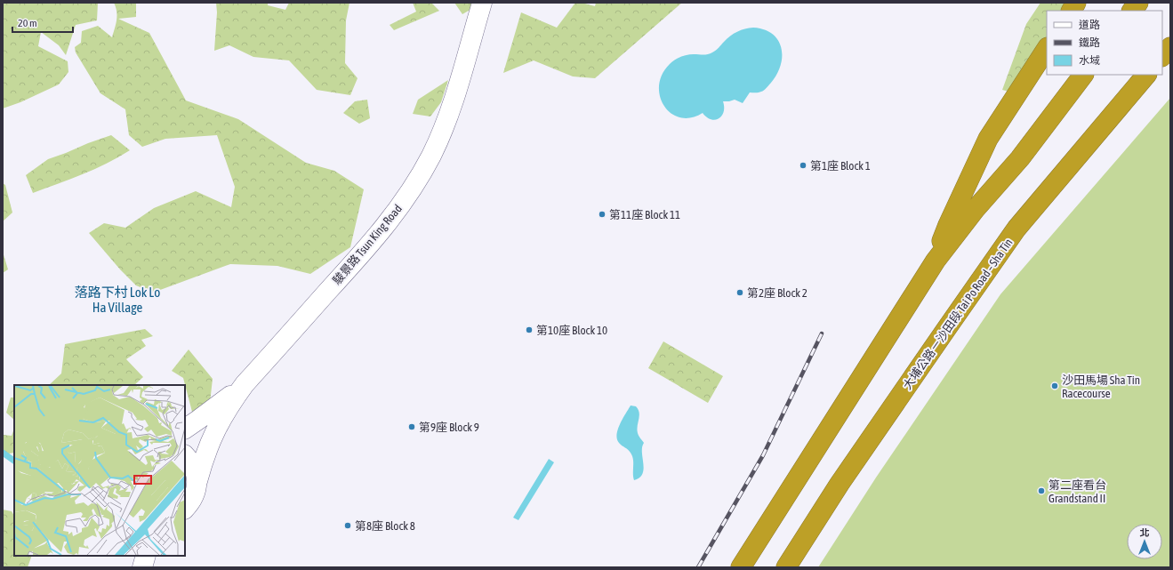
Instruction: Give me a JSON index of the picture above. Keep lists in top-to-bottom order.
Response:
{
  "streets": {
    "highway": ["大埔公路－沙田段 Tai Po Road – Sha Tin"],
    "street": ["駿景路 Tsun King Road"]
  },
  "districts": ["落路下村 Lok Lo Ha Village"],
  "places": [
    "第1座 Block 1",
    "第11座 Block 11",
    "第2座 Block 2",
    "第10座 Block 10",
    "沙田馬場 Sha Tin Racecourse",
    "第9座 Block 9",
    "第二座看台 Grandstand II",
    "第8座 Block 8"
  ],
  "legend": ["道路", "鐵路", "水域"],
  "scale_bar": "20 m",
  "north": "top"
}
